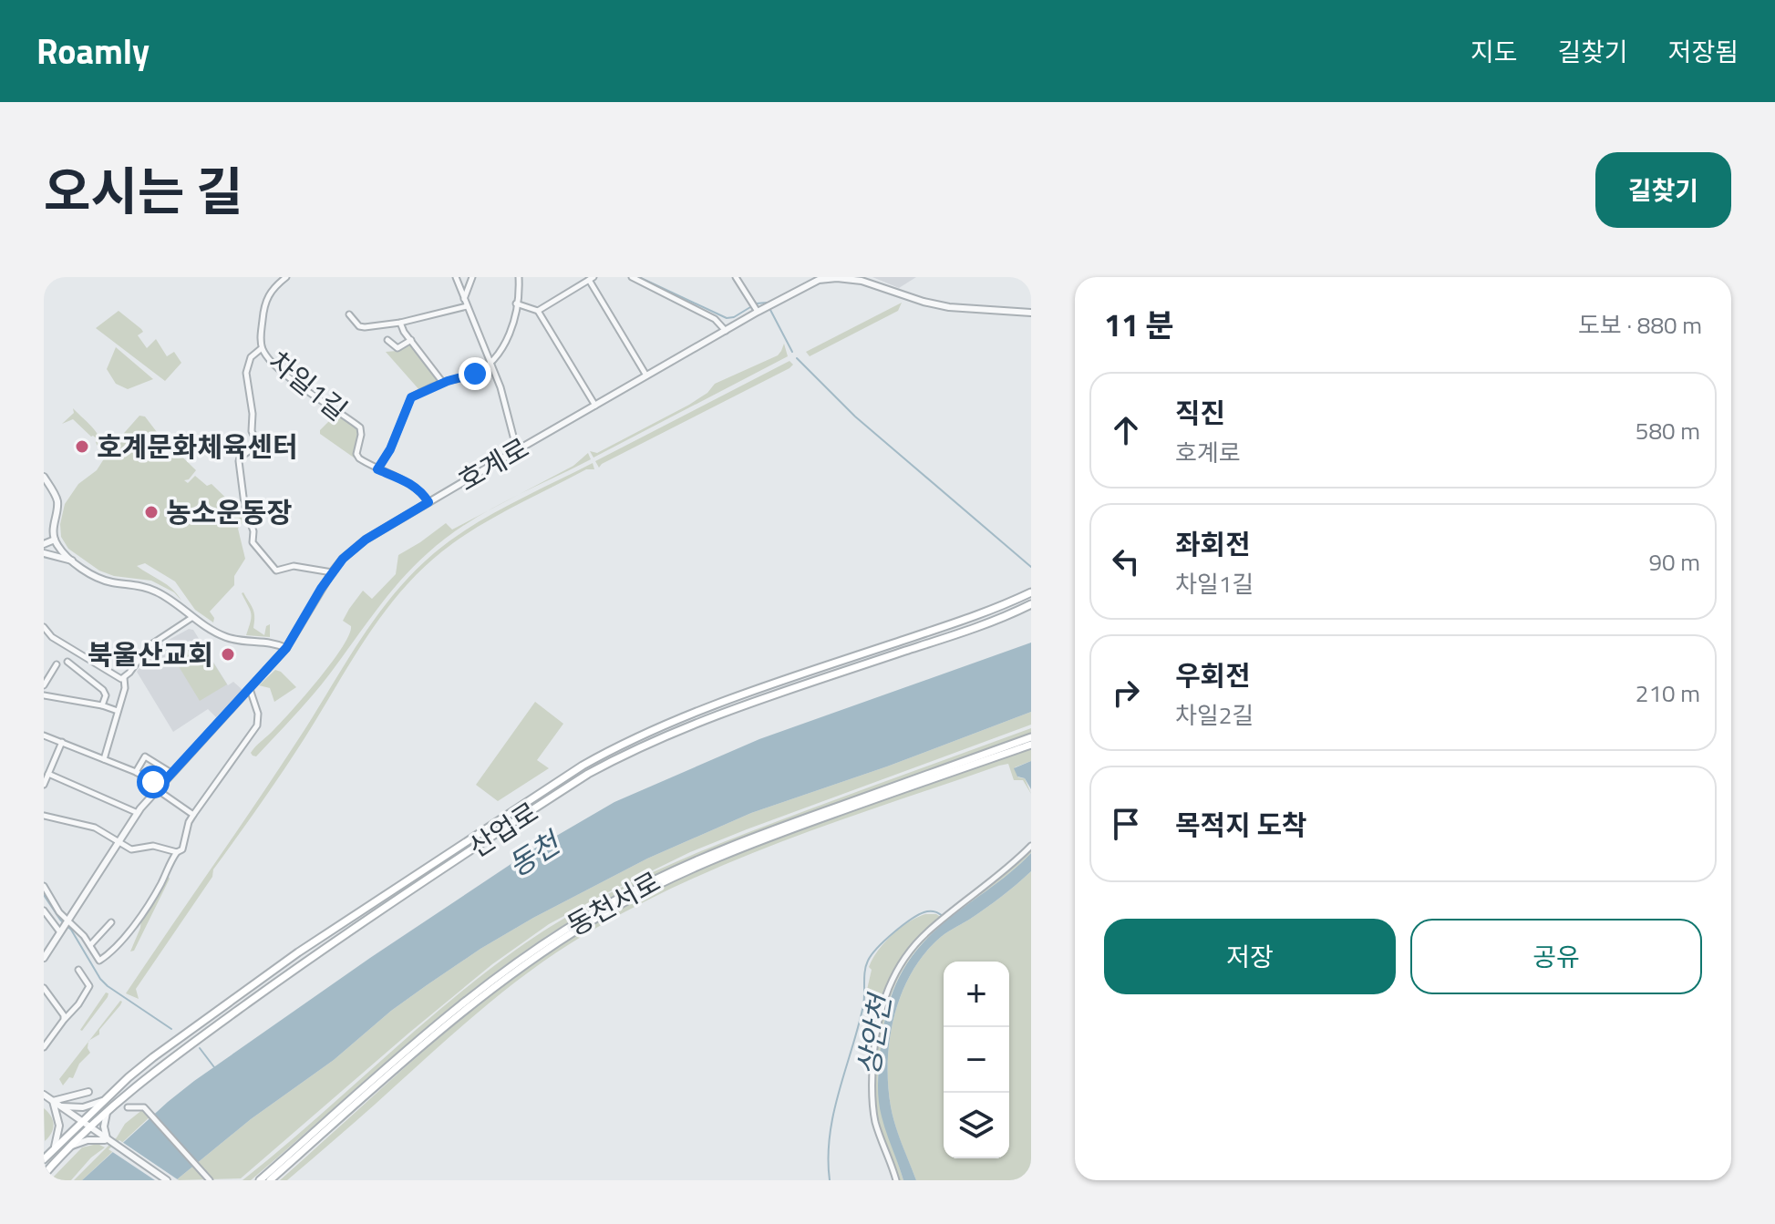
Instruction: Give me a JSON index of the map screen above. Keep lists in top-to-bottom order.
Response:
{
  "streets": {
    "main road": ["산업로", "동천서로"],
    "street": ["차일1길", "호계로"]
  },
  "crossings": [
    ["차일1길", "호계로"]
  ],
  "water": ["동천", "상안천"],
  "places": ["호계문화체육센터", "농소운동장", "북울산교회"],
  "page": {
    "header": "Roamly",
    "nav": ["지도", "길찾기", "저장됨"],
    "title": "오시는 길",
    "buttons": [
      "길찾기",
      ["저장", "공유"]
    ],
    "heading": ["11 분", "도보 · 880 m"],
    "list": [
      ["직진", "호계로", "580 m"],
      ["좌회전", "차일1길", "90 m"],
      ["우회전", "차일2길", "210 m"],
      "목적지 도착"
    ],
    "map_buttons": ["+", "−"]
  }
}
